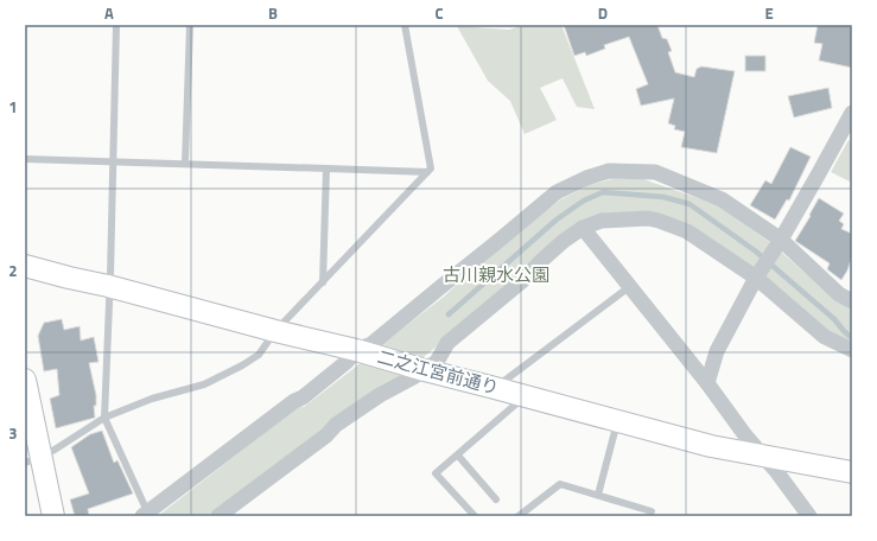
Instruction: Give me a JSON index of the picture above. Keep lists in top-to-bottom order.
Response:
{
  "streets": {
    "street": ["二之江宮前通り"]
  },
  "parks": ["古川親水公園"],
  "grid": {
    "columns": [
      "A",
      "B",
      "C",
      "D",
      "E"
    ],
    "rows": ["1", "2", "3"]
  }
}
